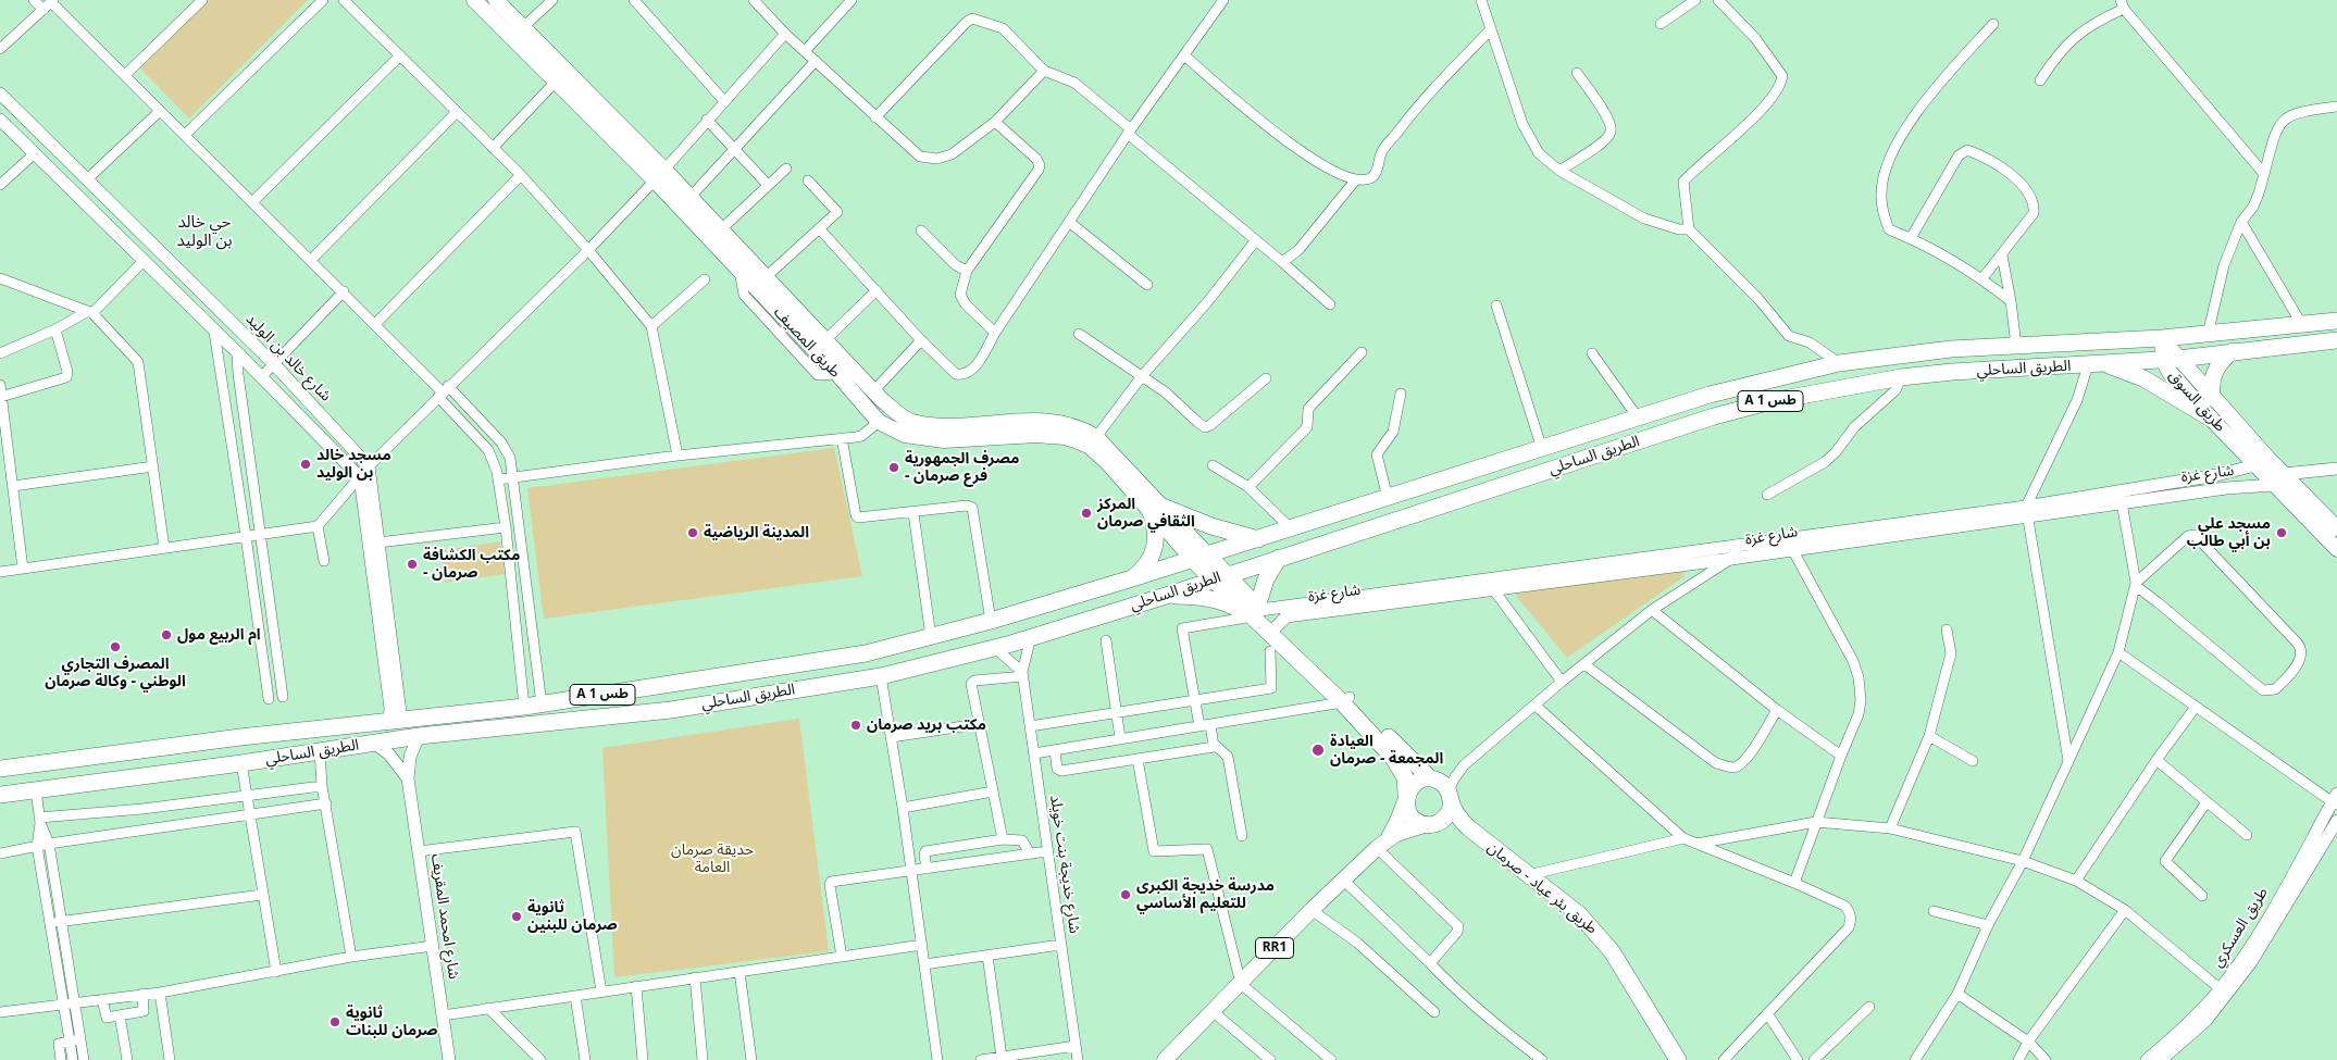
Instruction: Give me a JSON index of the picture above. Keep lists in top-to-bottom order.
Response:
{
  "streets": {
    "highway": ["الطريق الساحلي", "A 1 طس", "طريق بئر عياد - صرمان"],
    "main road": ["طريق المصيف", "طريق السوق", "RR1"],
    "street": [
      "شارع خالد بن الوليد",
      "شارع غزة",
      "شارع خديجة بنت خويلد",
      "شارع امحمد المقريف",
      "طريق العسكري"
    ]
  },
  "crossings": [
    ["طريق المصيف", "الطريق الساحلي"],
    ["الطريق الساحلي", "طريق السوق"],
    ["الطريق الساحلي", "شارع امحمد المقريف"],
    ["طريق السوق", "شارع غزة"]
  ],
  "districts": ["حي خالد بن الوليد"],
  "parks": ["حديقة صرمان العامة"],
  "places": [
    "مسجد خالد بن الوليد",
    "مصرف الجمهورية - فرع صرمان",
    "المركز الثقافي صرمان",
    "المدينة الرياضية",
    "مسجد علي بن أبي طالب",
    "مكتب الكشافة - صرمان",
    "ام الربيع مول",
    "المصرف التجاري الوطني - وكالة صرمان",
    "مكتب بريد صرمان",
    "العيادة المجمعة - صرمان",
    "مدرسة خديجة الكبرى للتعليم الأساسي",
    "ثانوية صرمان للبنين",
    "ثانوية صرمان للبنات"
  ]
}
